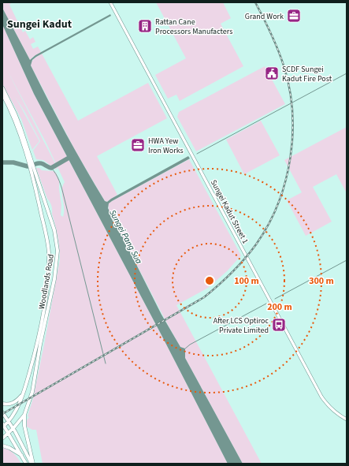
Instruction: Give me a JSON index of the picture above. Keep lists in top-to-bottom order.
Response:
{
  "streets": {
    "main road": ["Woodlands Road"],
    "street": ["Sungei Kadut Street 1"]
  },
  "districts": ["Sungei Kadut"],
  "water": ["Sungei Pang Sua"],
  "places": {
    "office": ["Grand Work", "HWA Yew Iron Works"],
    "building": ["Rattan Cane Processors Manufacters"],
    "public building": ["SCDF Sungei Kadut Fire Post"],
    "bus stop": ["After LCS Optiroc Private Limited"]
  },
  "rings": ["100 m", "300 m", "200 m"]
}
